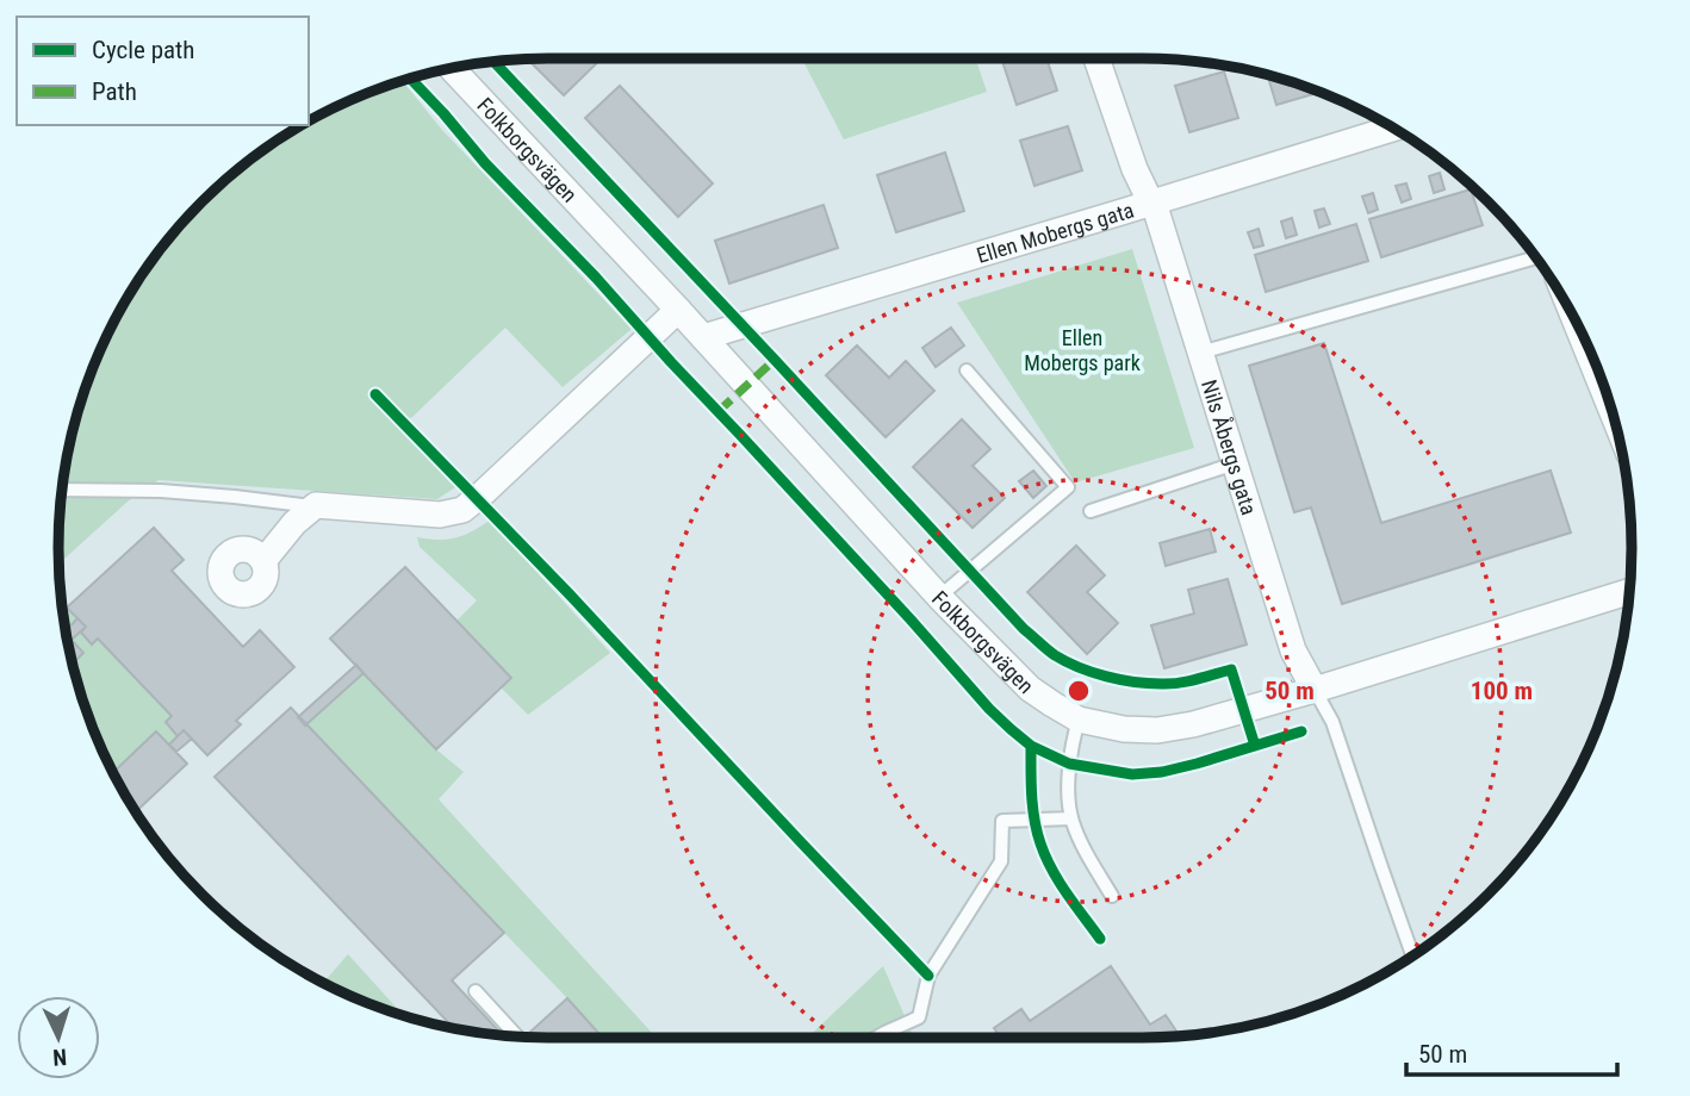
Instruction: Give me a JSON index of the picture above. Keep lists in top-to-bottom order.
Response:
{
  "streets": {
    "street": ["Folkborgsvägen", "Ellen Mobergs gata", "Nils Åbergs gata"]
  },
  "crossings": [
    ["Folkborgsvägen", "Ellen Mobergs gata"],
    ["Folkborgsvägen", "Nils Åbergs gata"],
    ["Ellen Mobergs gata", "Nils Åbergs gata"]
  ],
  "parks": ["Ellen Mobergs park"],
  "legend": ["Cycle path", "Path"],
  "scale_bar": "50 m",
  "north": "bottom",
  "rings": ["50 m", "100 m"]
}
